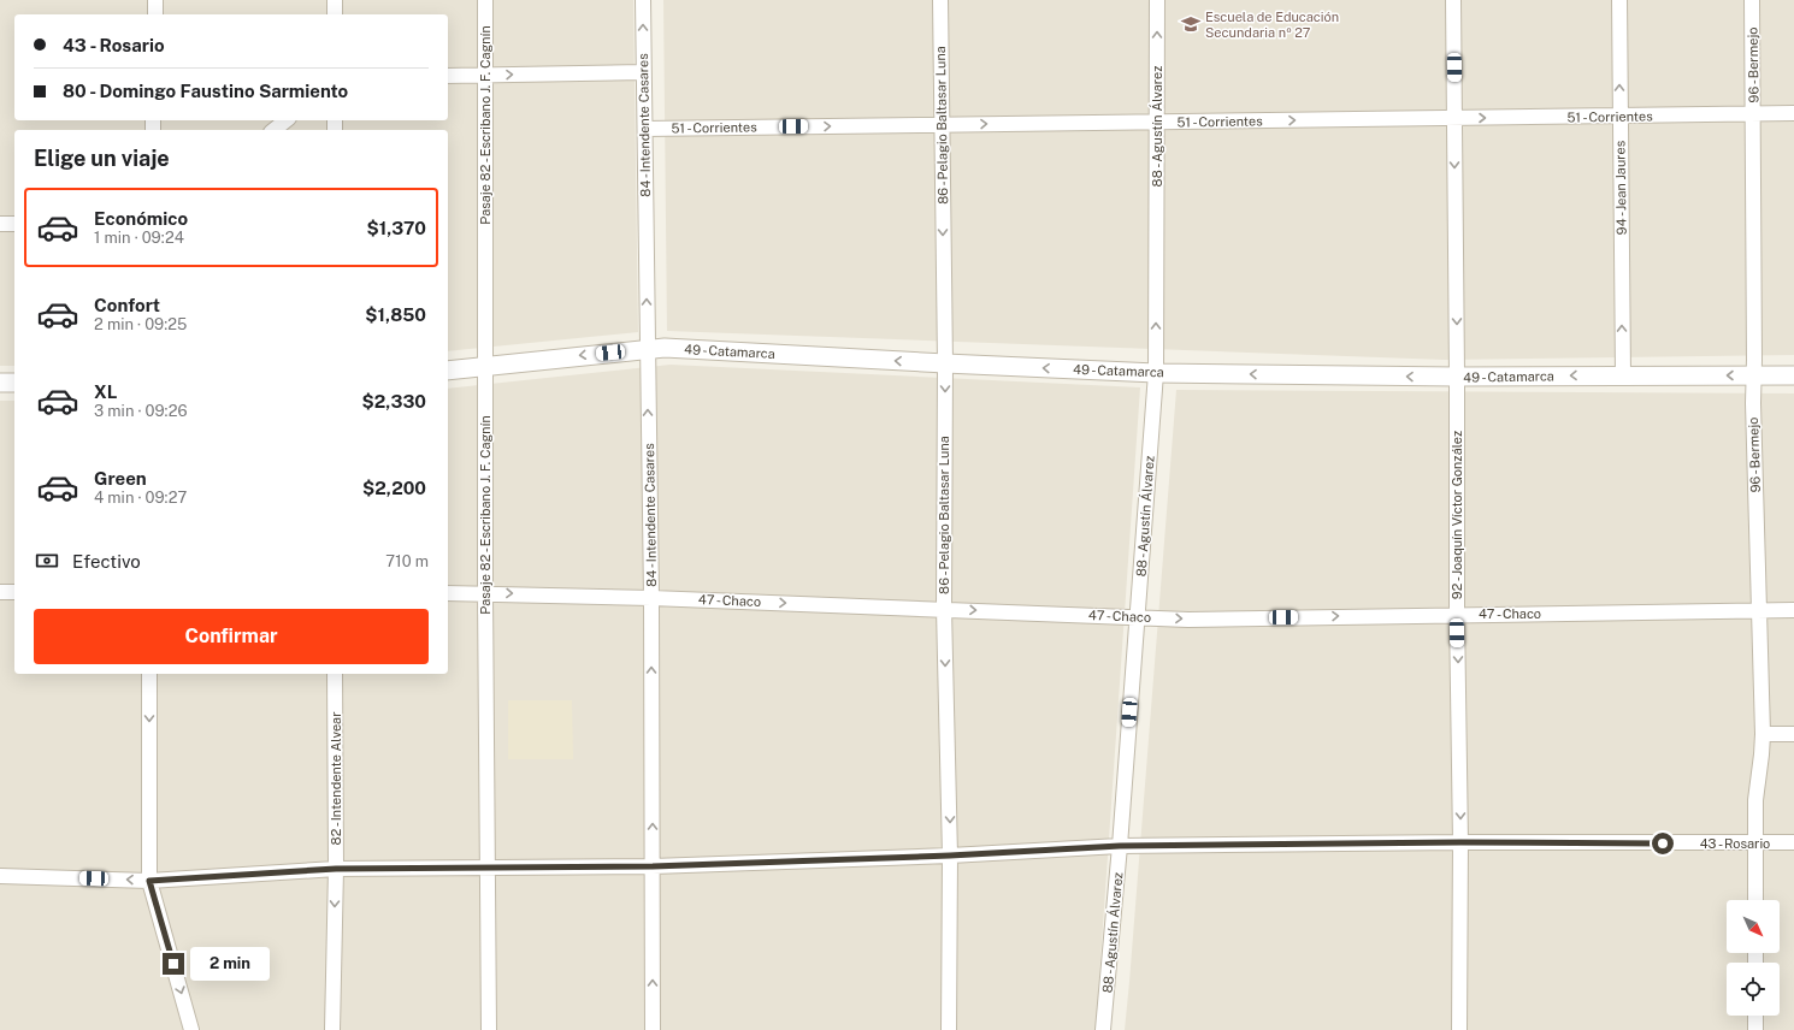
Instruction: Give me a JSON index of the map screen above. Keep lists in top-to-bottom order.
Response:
{
  "streets": {
    "street": [
      "96 - Bermejo",
      "51 - Corrientes",
      "Pasaje 82 - Escribano J. F. Cagnín",
      "84 - Intendente Casares",
      "86 - Pelagio Baltasar Luna",
      "88 - Agustín Álvarez",
      "94 - Jean Jaures",
      "49 - Catamarca",
      "92 - Joaquín Víctor González",
      "47 - Chaco",
      "82 - Intendente Alvear",
      "43 - Rosario"
    ]
  },
  "crossings": [
    ["96 - Bermejo", "51 - Corrientes"],
    ["96 - Bermejo", "49 - Catamarca"],
    ["96 - Bermejo", "47 - Chaco"],
    ["96 - Bermejo", "43 - Rosario"],
    ["51 - Corrientes", "84 - Intendente Casares"],
    ["51 - Corrientes", "86 - Pelagio Baltasar Luna"],
    ["51 - Corrientes", "88 - Agustín Álvarez"],
    ["51 - Corrientes", "94 - Jean Jaures"],
    ["51 - Corrientes", "92 - Joaquín Víctor González"],
    ["Pasaje 82 - Escribano J. F. Cagnín", "49 - Catamarca"],
    ["Pasaje 82 - Escribano J. F. Cagnín", "47 - Chaco"],
    ["Pasaje 82 - Escribano J. F. Cagnín", "43 - Rosario"],
    ["84 - Intendente Casares", "49 - Catamarca"],
    ["84 - Intendente Casares", "47 - Chaco"],
    ["84 - Intendente Casares", "43 - Rosario"],
    ["86 - Pelagio Baltasar Luna", "49 - Catamarca"],
    ["86 - Pelagio Baltasar Luna", "47 - Chaco"],
    ["86 - Pelagio Baltasar Luna", "43 - Rosario"],
    ["88 - Agustín Álvarez", "49 - Catamarca"],
    ["88 - Agustín Álvarez", "47 - Chaco"],
    ["88 - Agustín Álvarez", "43 - Rosario"],
    ["94 - Jean Jaures", "49 - Catamarca"],
    ["49 - Catamarca", "92 - Joaquín Víctor González"],
    ["92 - Joaquín Víctor González", "47 - Chaco"],
    ["92 - Joaquín Víctor González", "43 - Rosario"],
    ["82 - Intendente Alvear", "43 - Rosario"]
  ],
  "one_way": [
    "51 - Corrientes",
    "84 - Intendente Casares",
    "86 - Pelagio Baltasar Luna",
    "88 - Agustín Álvarez",
    "94 - Jean Jaures",
    "49 - Catamarca",
    "92 - Joaquín Víctor González",
    "47 - Chaco",
    "82 - Intendente Alvear"
  ],
  "places": {
    "school or university": ["Escuela de Educación Secundaria nº 27"]
  },
  "north": "bottom right",
  "page": {
    "banner": ["43 - Rosario", "80 - Domingo Faustino Sarmiento"],
    "heading": "Elige un viaje",
    "list": [
      {
        "name": "Económico",
        "note": "1 min · 09:24",
        "value": "$1,370"
      },
      {
        "name": "Confort",
        "note": "2 min · 09:25",
        "value": "$1,850"
      },
      {
        "name": "XL",
        "note": "3 min · 09:26",
        "value": "$2,330"
      },
      {
        "name": "Green",
        "note": "4 min · 09:27",
        "value": "$2,200"
      }
    ],
    "pay": ["Efectivo", "710 m"],
    "buttons": "Confirmar",
    "bubble": "2 min"
  }
}
